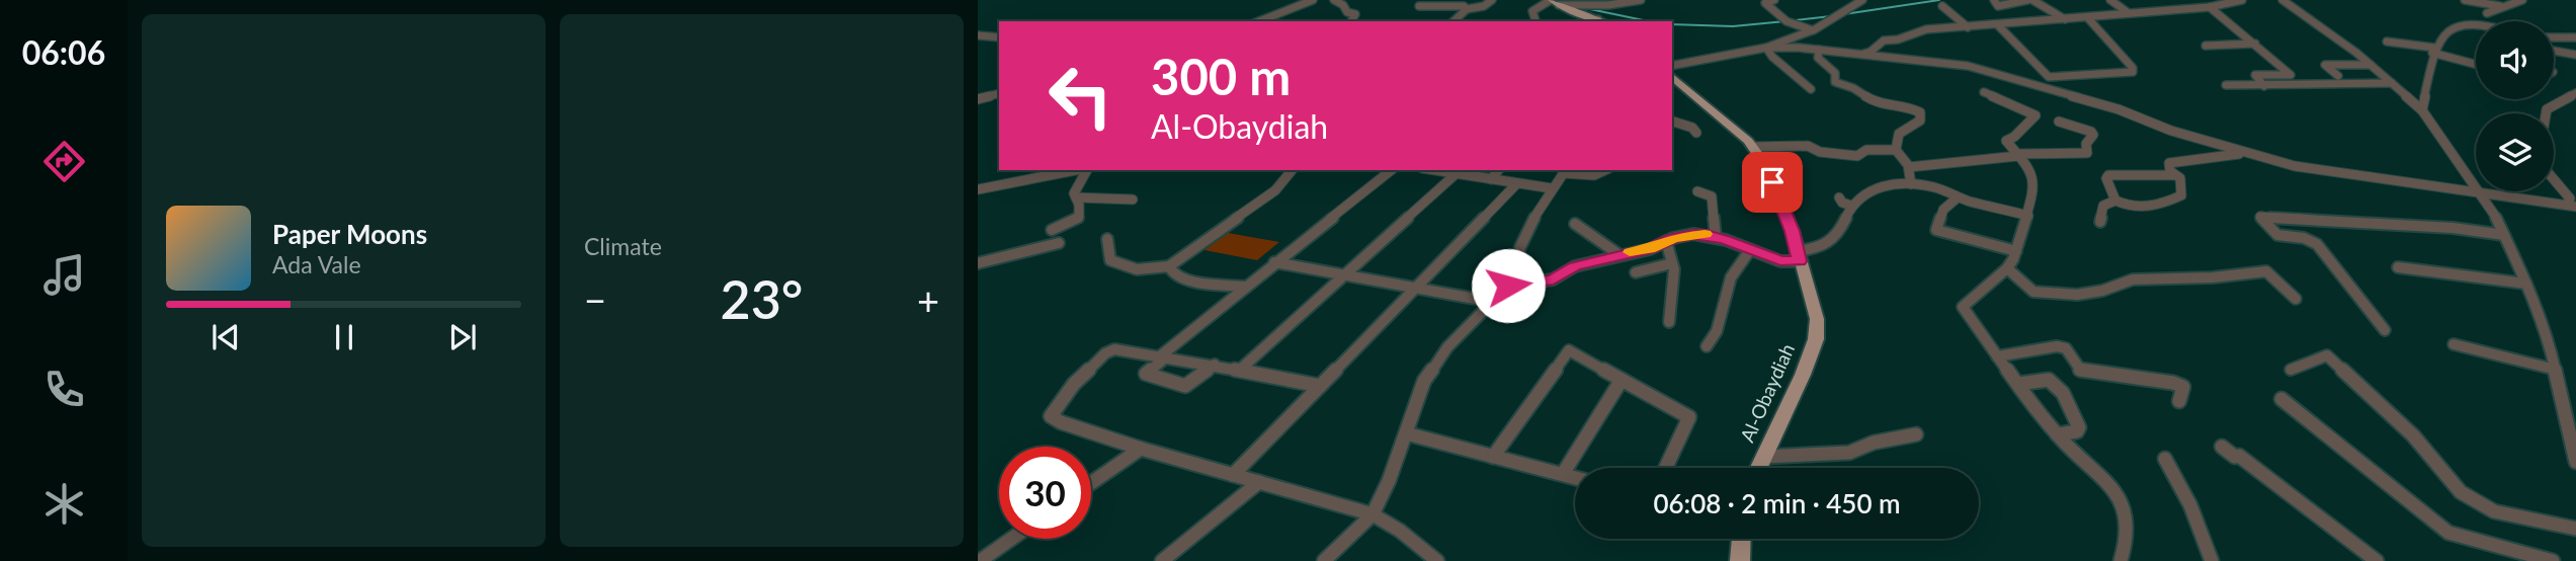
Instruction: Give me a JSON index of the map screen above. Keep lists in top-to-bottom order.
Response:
{
  "streets": {
    "main road": ["Al-Obaydiah"]
  },
  "page": {
    "tabs": "06:06",
    "tile": "Climate",
    "turn": ["300 m", "Al-Obaydiah"],
    "song": ["Paper Moons", "Ada Vale"],
    "heat": ["−", "23°", "+"],
    "limit": "30",
    "trip": "06:08 · 2 min · 450 m"
  }
}
